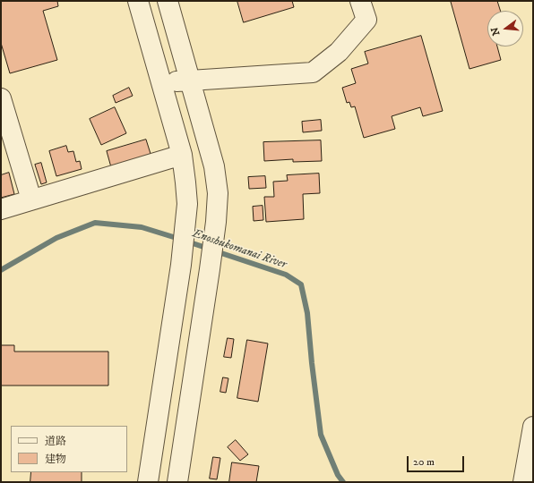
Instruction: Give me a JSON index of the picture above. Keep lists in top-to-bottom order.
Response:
{
  "water": ["Enoshukomanai River"],
  "legend": ["道路", "建物"],
  "scale_bar": "20 m",
  "north": "left"
}
